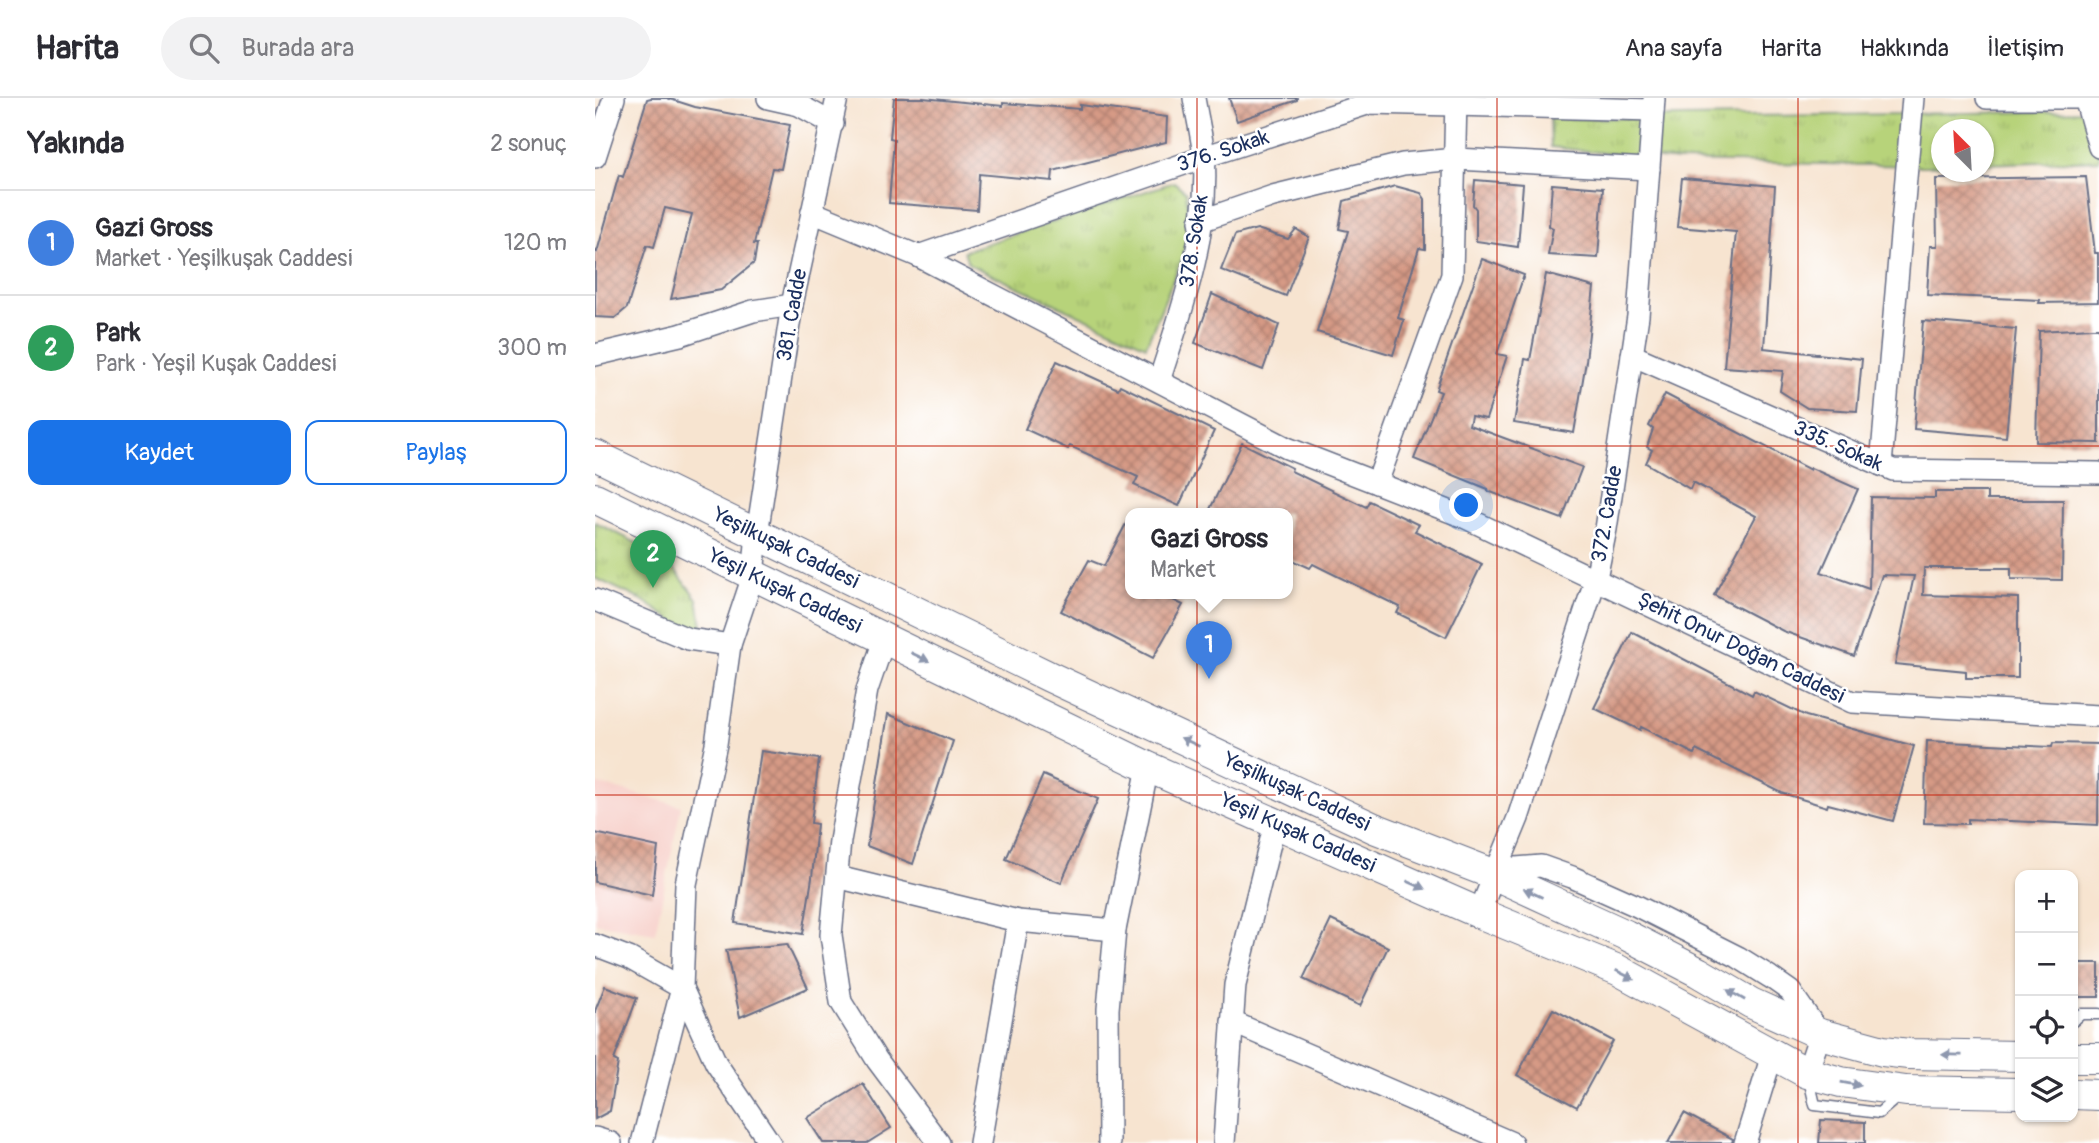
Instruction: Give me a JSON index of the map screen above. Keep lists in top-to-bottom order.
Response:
{
  "streets": {
    "main road": ["Yeşilkuşak Caddesi", "Yeşil Kuşak Caddesi"],
    "street": [
      "376. Sokak",
      "378. Sokak",
      "381. Cadde",
      "335. Sokak",
      "372. Cadde",
      "Şehit Onur Doğan Caddesi"
    ]
  },
  "crossings": [
    ["376. Sokak", "378. Sokak"],
    ["376. Sokak", "372. Cadde"],
    ["376. Sokak", "Şehit Onur Doğan Caddesi"],
    ["378. Sokak", "Şehit Onur Doğan Caddesi"],
    ["381. Cadde", "Yeşilkuşak Caddesi"],
    ["381. Cadde", "Yeşil Kuşak Caddesi"],
    ["335. Sokak", "372. Cadde"],
    ["372. Cadde", "Yeşilkuşak Caddesi"],
    ["372. Cadde", "Yeşil Kuşak Caddesi"],
    ["372. Cadde", "Şehit Onur Doğan Caddesi"]
  ],
  "one_way": ["Yeşilkuşak Caddesi", "Yeşil Kuşak Caddesi"],
  "north": "top left",
  "page": {
    "header": "Harita",
    "search": "Burada ara",
    "nav": [
      "Ana sayfa",
      "Harita",
      "Hakkında",
      "İletişim"
    ],
    "heading": ["Yakında", "2 sonuç"],
    "list": [
      {
        "mark": "1",
        "name": "Gazi Gross",
        "note": "Market · Yeşilkuşak Caddesi",
        "value": "120 m"
      },
      {
        "mark": "2",
        "name": "Park",
        "note": "Park · Yeşil Kuşak Caddesi",
        "value": "300 m"
      }
    ],
    "buttons": ["Kaydet", "Paylaş"],
    "popup": ["Gazi Gross", "Market"],
    "pins": ["2", "1"],
    "map_buttons": ["+", "−"]
  }
}
